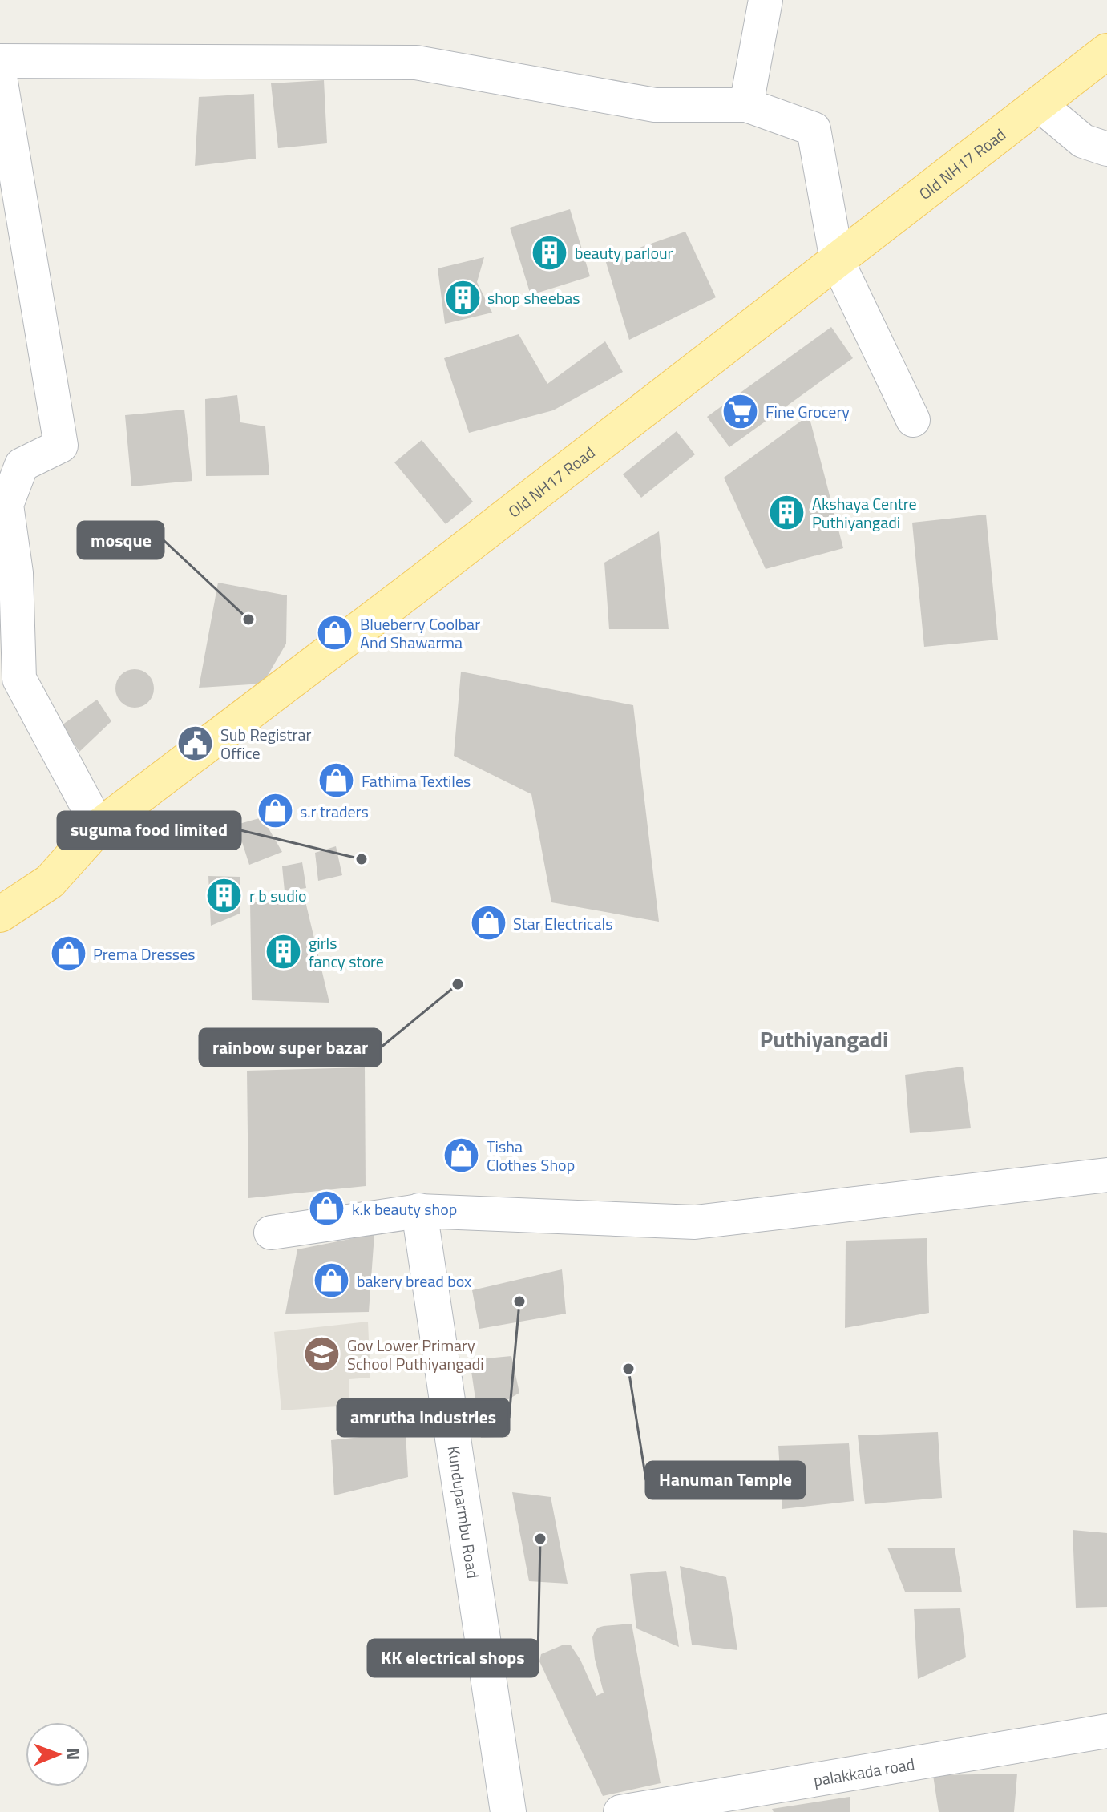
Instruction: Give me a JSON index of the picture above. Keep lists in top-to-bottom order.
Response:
{
  "streets": {
    "main road": ["Old NH17 Road", "Kunduparmbu Road"],
    "street": ["palakkada road"]
  },
  "districts": ["Puthiyangadi"],
  "places": {
    "building": [
      "beauty parlour",
      "shop sheebas",
      "Akshaya Centre Puthiyangadi",
      "r b sudio",
      "girls fancy store"
    ],
    "supermarket": ["Fine Grocery"],
    "other": [
      "mosque",
      "suguma food limited",
      "rainbow super bazar",
      "amrutha industries",
      "Hanuman Temple",
      "KK electrical shops"
    ],
    "shop": [
      "Blueberry Coolbar And Shawarma",
      "Fathima Textiles",
      "s.r traders",
      "Star Electricals",
      "Prema Dresses",
      "Tisha Clothes Shop",
      "k.k beauty shop",
      "bakery bread box"
    ],
    "public building": ["Sub Registrar Office"],
    "school or university": ["Gov Lower Primary School Puthiyangadi"]
  },
  "north": "right"
}
